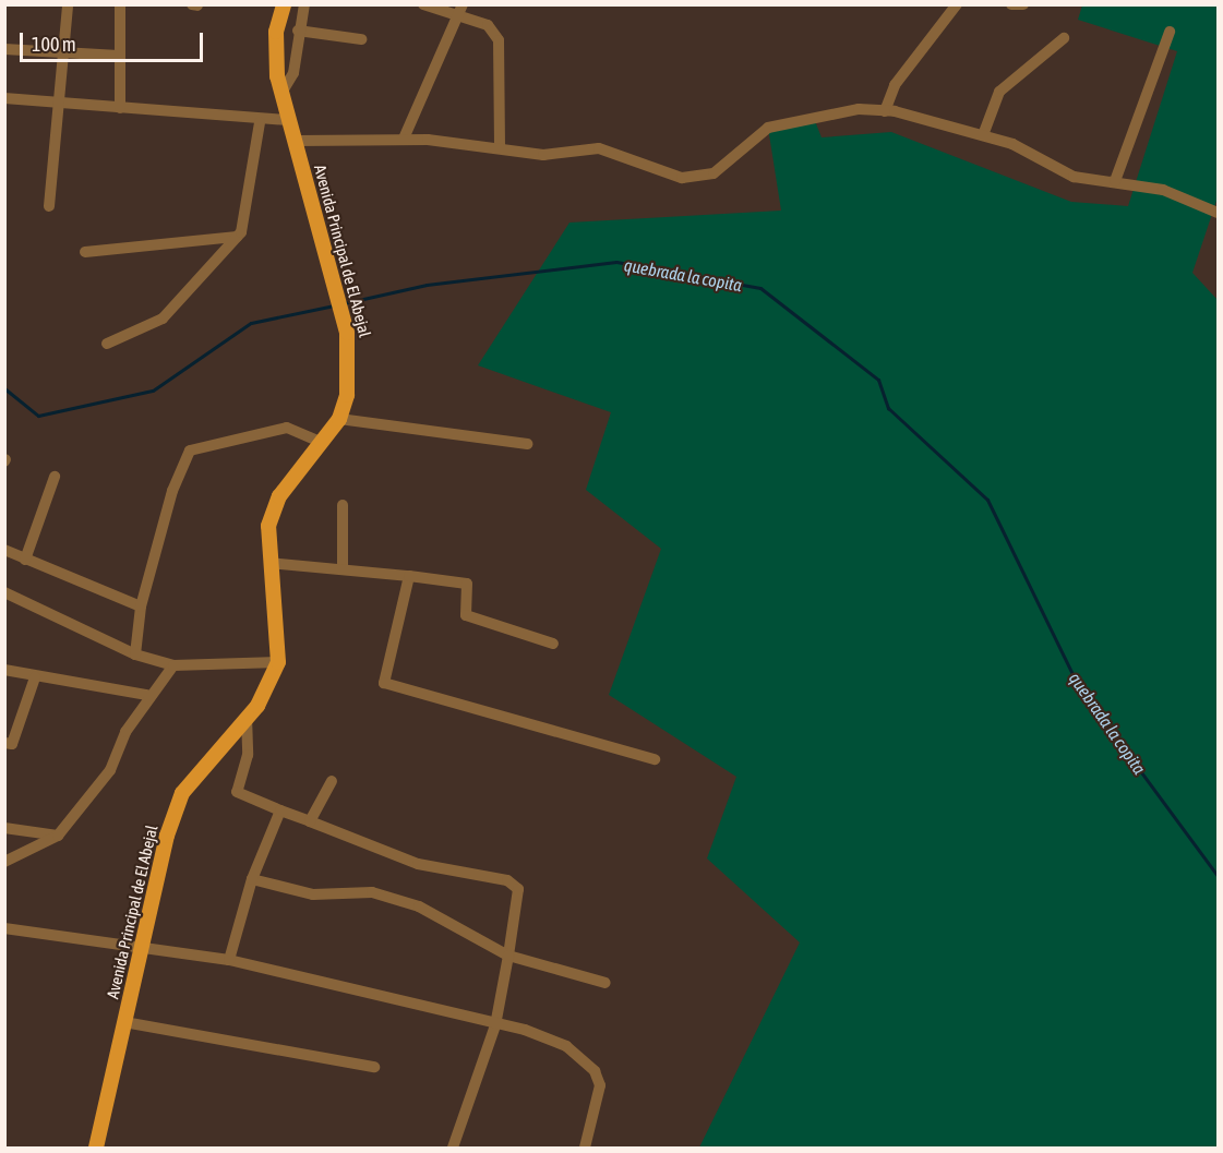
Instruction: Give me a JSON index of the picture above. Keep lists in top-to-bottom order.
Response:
{
  "streets": {
    "main road": ["Avenida Principal de El Abejal"]
  },
  "water": ["quebrada la copita"],
  "scale_bar": "100 m"
}
